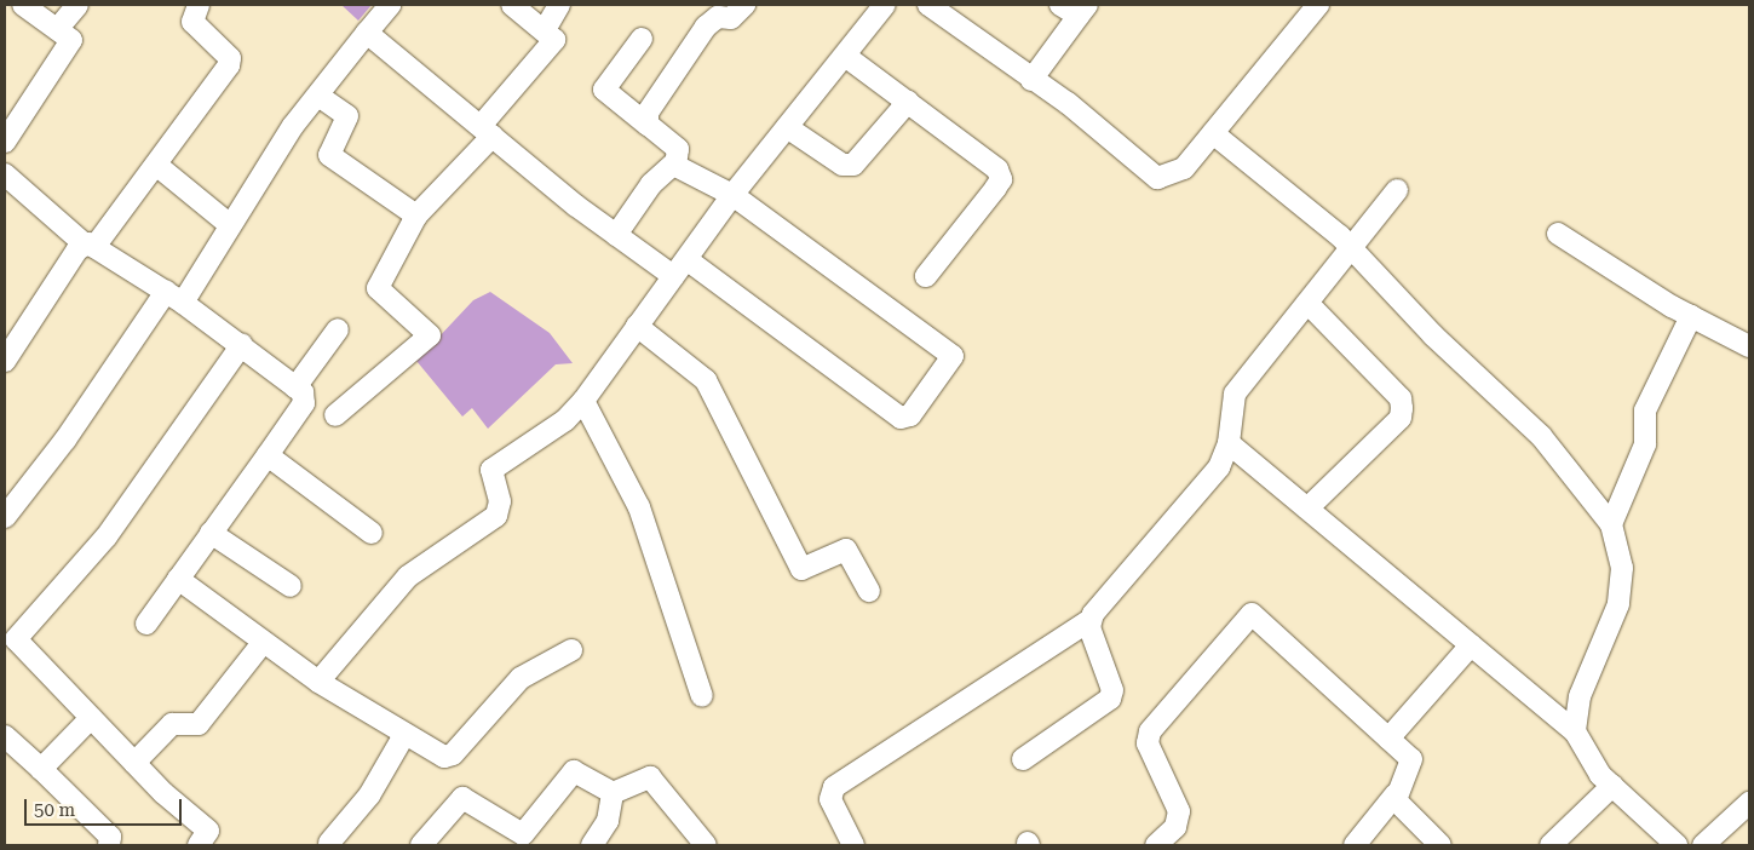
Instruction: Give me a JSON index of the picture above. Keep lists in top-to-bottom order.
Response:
{
  "scale_bar": "50 m"
}
